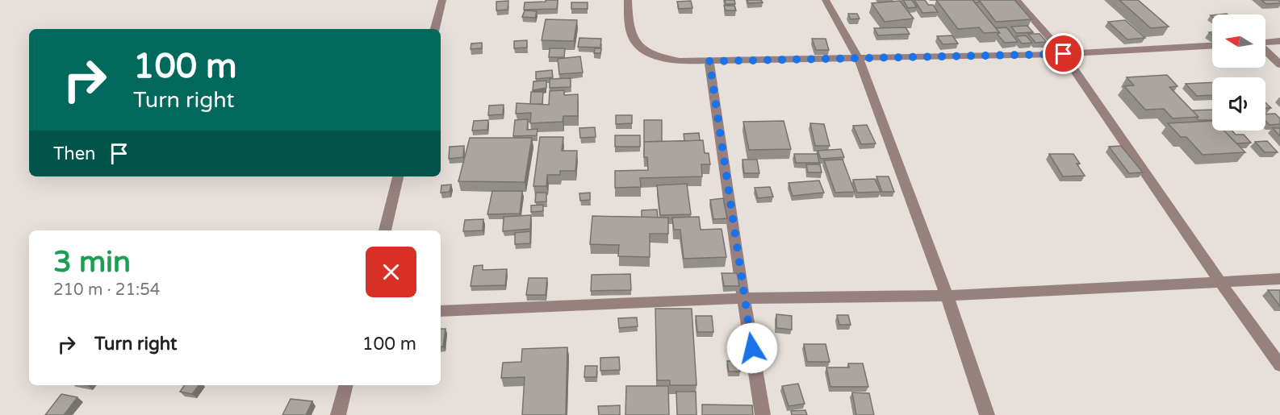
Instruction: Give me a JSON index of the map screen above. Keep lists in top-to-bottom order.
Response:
{
  "north": "left",
  "page": {
    "turn": ["100 m", "Turn right"],
    "then": "Then",
    "heading": ["3 min", "210 m · 21:54"],
    "list": [
      {
        "name": "Turn right",
        "value": "100 m"
      }
    ]
  }
}
